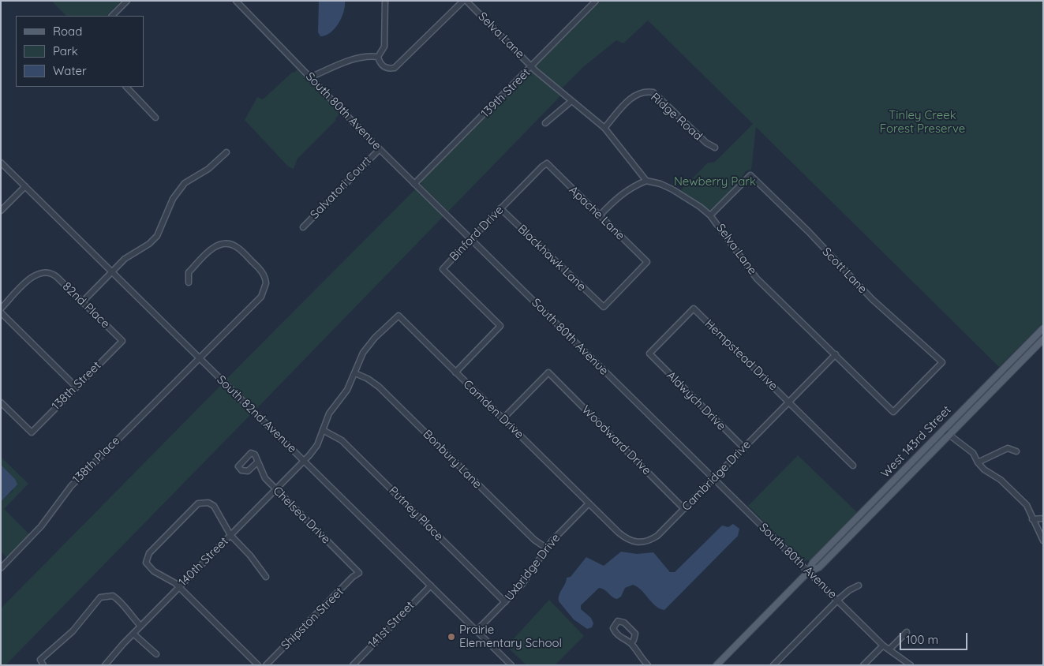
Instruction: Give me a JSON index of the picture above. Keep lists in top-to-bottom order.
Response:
{
  "streets": {
    "main road": ["West 143rd Street"],
    "street": [
      "Selva Lane",
      "139th Street",
      "South 80th Avenue",
      "Ridge Road",
      "Salvatori Court",
      "Apache Lane",
      "Binford Drive",
      "Blackhawk Lane",
      "Scott Lane",
      "82nd Place",
      "Hempstead Drive",
      "138th Street",
      "Aldwych Drive",
      "Camden Drive",
      "South 82nd Avenue",
      "Woodward Drive",
      "Bonbury Lane",
      "138th Place",
      "Cambridge Drive",
      "Putney Place",
      "Chelsea Drive",
      "140th Street",
      "Uxbridge Drive",
      "Shipston Street",
      "141st Street"
    ]
  },
  "crossings": [
    ["Selva Lane", "139th Street"],
    ["Selva Lane", "Ridge Road"],
    ["Selva Lane", "Scott Lane"],
    ["Selva Lane", "Cambridge Drive"],
    ["139th Street", "South 80th Avenue"],
    ["South 80th Avenue", "Salvatori Court"],
    ["South 80th Avenue", "Binford Drive"],
    ["South 80th Avenue", "West 143rd Street"],
    ["South 80th Avenue", "Cambridge Drive"],
    ["Apache Lane", "Binford Drive"],
    ["Apache Lane", "Blackhawk Lane"],
    ["Binford Drive", "Blackhawk Lane"],
    ["Binford Drive", "Camden Drive"],
    ["82nd Place", "138th Street"],
    ["Hempstead Drive", "Aldwych Drive"],
    ["Hempstead Drive", "Cambridge Drive"],
    ["Aldwych Drive", "Cambridge Drive"],
    ["Camden Drive", "Woodward Drive"],
    ["Camden Drive", "Bonbury Lane"],
    ["Camden Drive", "Cambridge Drive"],
    ["Camden Drive", "Uxbridge Drive"],
    ["South 82nd Avenue", "138th Place"],
    ["South 82nd Avenue", "140th Street"],
    ["South 82nd Avenue", "Uxbridge Drive"],
    ["South 82nd Avenue", "141st Street"],
    ["Woodward Drive", "Cambridge Drive"],
    ["Bonbury Lane", "Uxbridge Drive"],
    ["Cambridge Drive", "Uxbridge Drive"],
    ["Putney Place", "Uxbridge Drive"],
    ["Chelsea Drive", "140th Street"],
    ["Chelsea Drive", "Shipston Street"]
  ],
  "parks": ["Tinley Creek Forest Preserve", "Newberry Park"],
  "places": ["Prairie Elementary School"],
  "legend": ["Road", "Park", "Water"],
  "scale_bar": "100 m"
}
